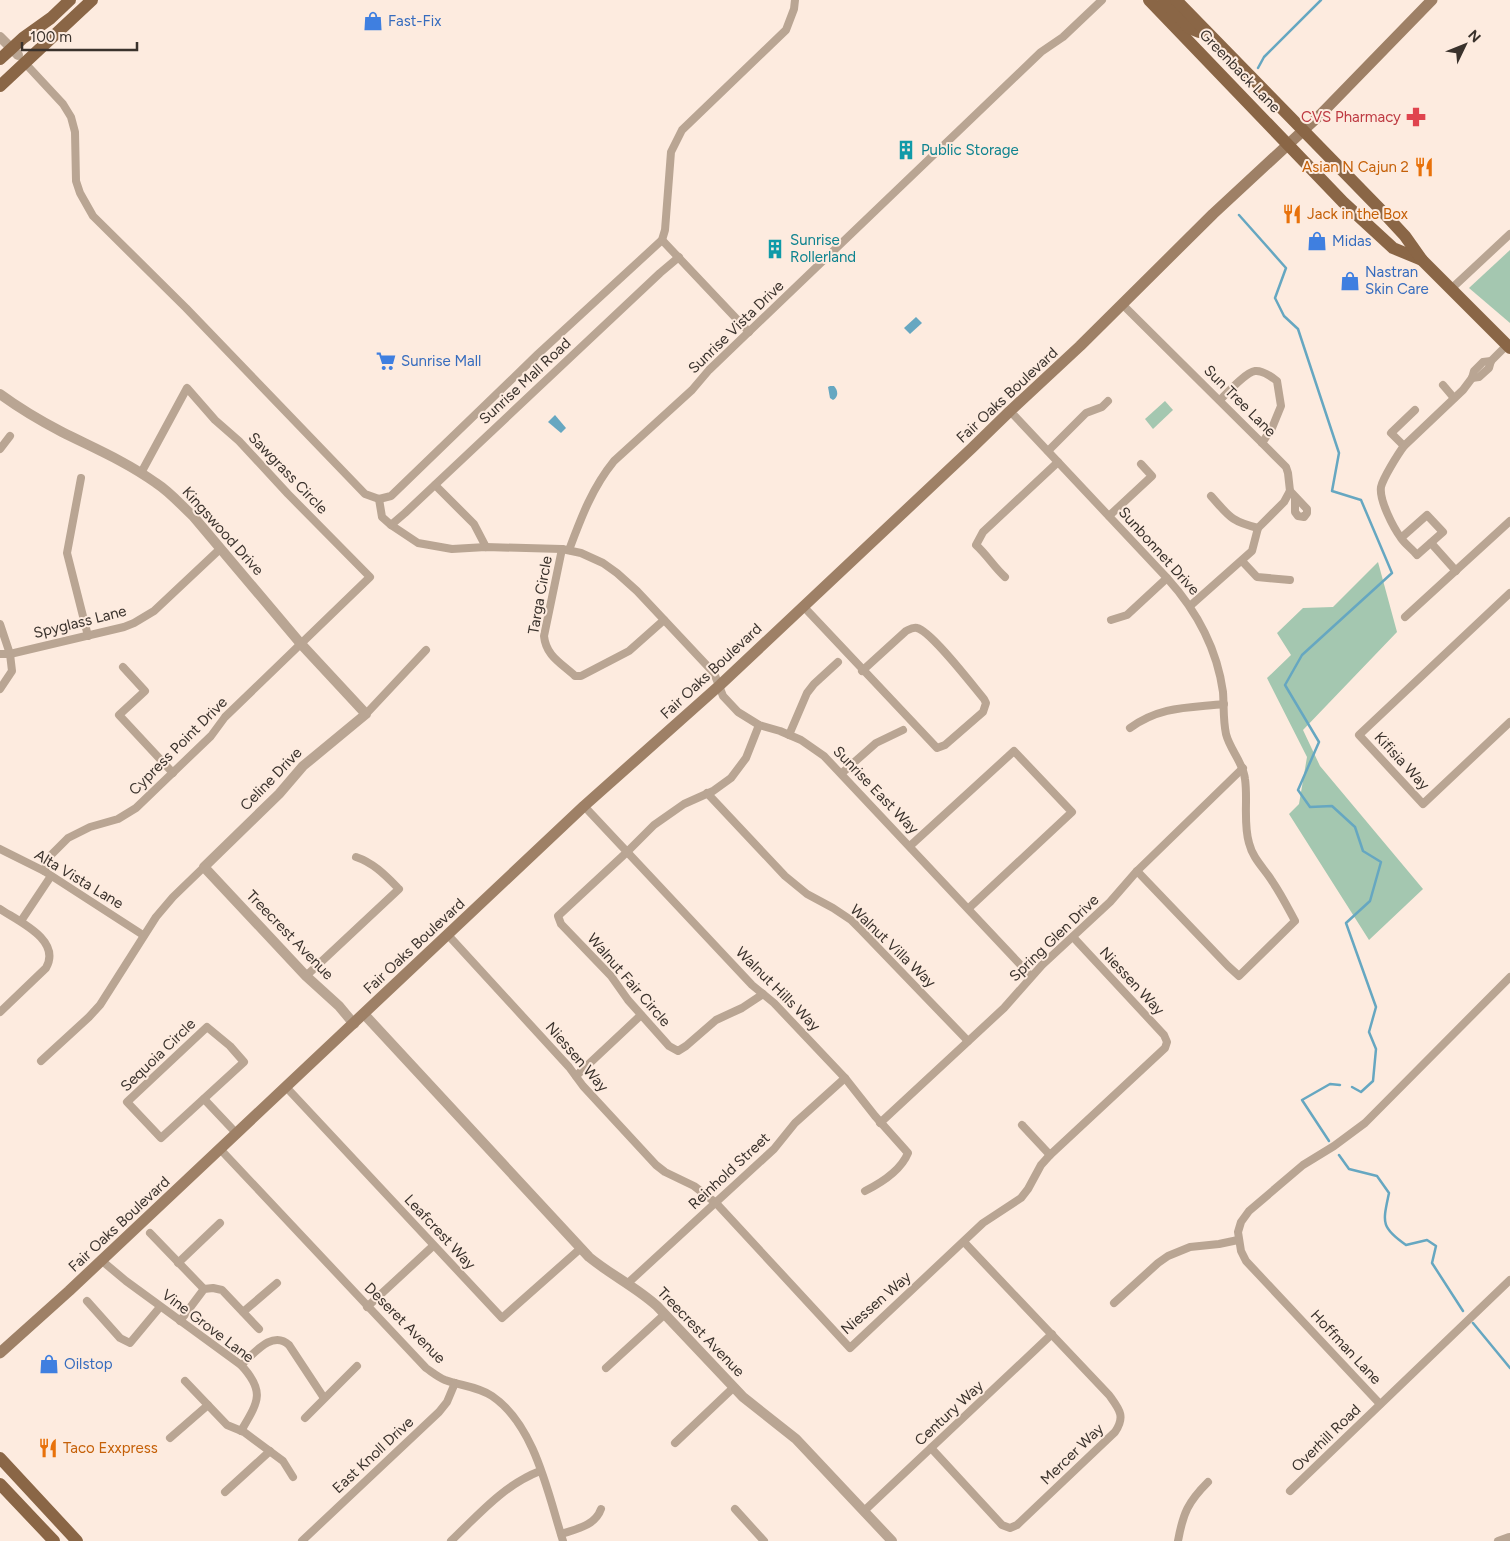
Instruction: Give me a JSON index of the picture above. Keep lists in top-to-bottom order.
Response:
{
  "streets": {
    "main road": ["Greenback Lane", "Fair Oaks Boulevard"],
    "street": [
      "Sunrise Vista Drive",
      "Sunrise Mall Road",
      "Sun Tree Lane",
      "Sawgrass Circle",
      "Kingswood Drive",
      "Sunbonnet Drive",
      "Targa Circle",
      "Spyglass Lane",
      "Cypress Point Drive",
      "Kifisia Way",
      "Celine Drive",
      "Sunrise East Way",
      "Alta Vista Lane",
      "Treecrest Avenue",
      "Spring Glen Drive",
      "Walnut Villa Way",
      "Walnut Fair Circle",
      "Niessen Way",
      "Walnut Hills Way",
      "Sequoia Circle",
      "Reinhold Street",
      "Leafcrest Way",
      "Deseret Avenue",
      "Vine Grove Lane",
      "Hoffman Lane",
      "Century Way",
      "Overhill Road",
      "Mercer Way",
      "East Knoll Drive"
    ]
  },
  "crossings": [
    ["Greenback Lane", "Fair Oaks Boulevard"],
    ["Sunrise Vista Drive", "Targa Circle"],
    ["Sunrise Vista Drive", "Sunrise East Way"],
    ["Sunrise Mall Road", "Sunrise East Way"],
    ["Fair Oaks Boulevard", "Sun Tree Lane"],
    ["Fair Oaks Boulevard", "Sunbonnet Drive"],
    ["Fair Oaks Boulevard", "Sunrise East Way"],
    ["Fair Oaks Boulevard", "Treecrest Avenue"],
    ["Fair Oaks Boulevard", "Niessen Way"],
    ["Fair Oaks Boulevard", "Walnut Hills Way"],
    ["Fair Oaks Boulevard", "Leafcrest Way"],
    ["Fair Oaks Boulevard", "Deseret Avenue"],
    ["Fair Oaks Boulevard", "Vine Grove Lane"],
    ["Sun Tree Lane", "Sunbonnet Drive"],
    ["Sawgrass Circle", "Kingswood Drive"],
    ["Sawgrass Circle", "Cypress Point Drive"],
    ["Kingswood Drive", "Spyglass Lane"],
    ["Kingswood Drive", "Cypress Point Drive"],
    ["Kingswood Drive", "Celine Drive"],
    ["Sunbonnet Drive", "Spring Glen Drive"],
    ["Targa Circle", "Sunrise East Way"],
    ["Cypress Point Drive", "Alta Vista Lane"],
    ["Celine Drive", "Alta Vista Lane"],
    ["Celine Drive", "Treecrest Avenue"],
    ["Sunrise East Way", "Spring Glen Drive"],
    ["Treecrest Avenue", "Reinhold Street"],
    ["Treecrest Avenue", "Leafcrest Way"],
    ["Treecrest Avenue", "Century Way"],
    ["Spring Glen Drive", "Walnut Villa Way"],
    ["Spring Glen Drive", "Niessen Way"],
    ["Spring Glen Drive", "Walnut Hills Way"],
    ["Walnut Fair Circle", "Walnut Hills Way"],
    ["Niessen Way", "Reinhold Street"],
    ["Niessen Way", "Mercer Way"],
    ["Walnut Hills Way", "Reinhold Street"],
    ["Deseret Avenue", "East Knoll Drive"],
    ["Hoffman Lane", "Overhill Road"],
    ["Century Way", "Mercer Way"]
  ],
  "places": {
    "shop": [
      "Fast-Fix",
      "Midas",
      "Nastran Skin Care",
      "Oilstop"
    ],
    "pharmacy": ["CVS Pharmacy"],
    "building": ["Public Storage", "Sunrise Rollerland"],
    "restaurant": ["Asian N Cajun 2", "Jack in the Box", "Taco Exxpress"],
    "supermarket": ["Sunrise Mall"]
  },
  "scale_bar": "100 m",
  "north": "top right"
}
